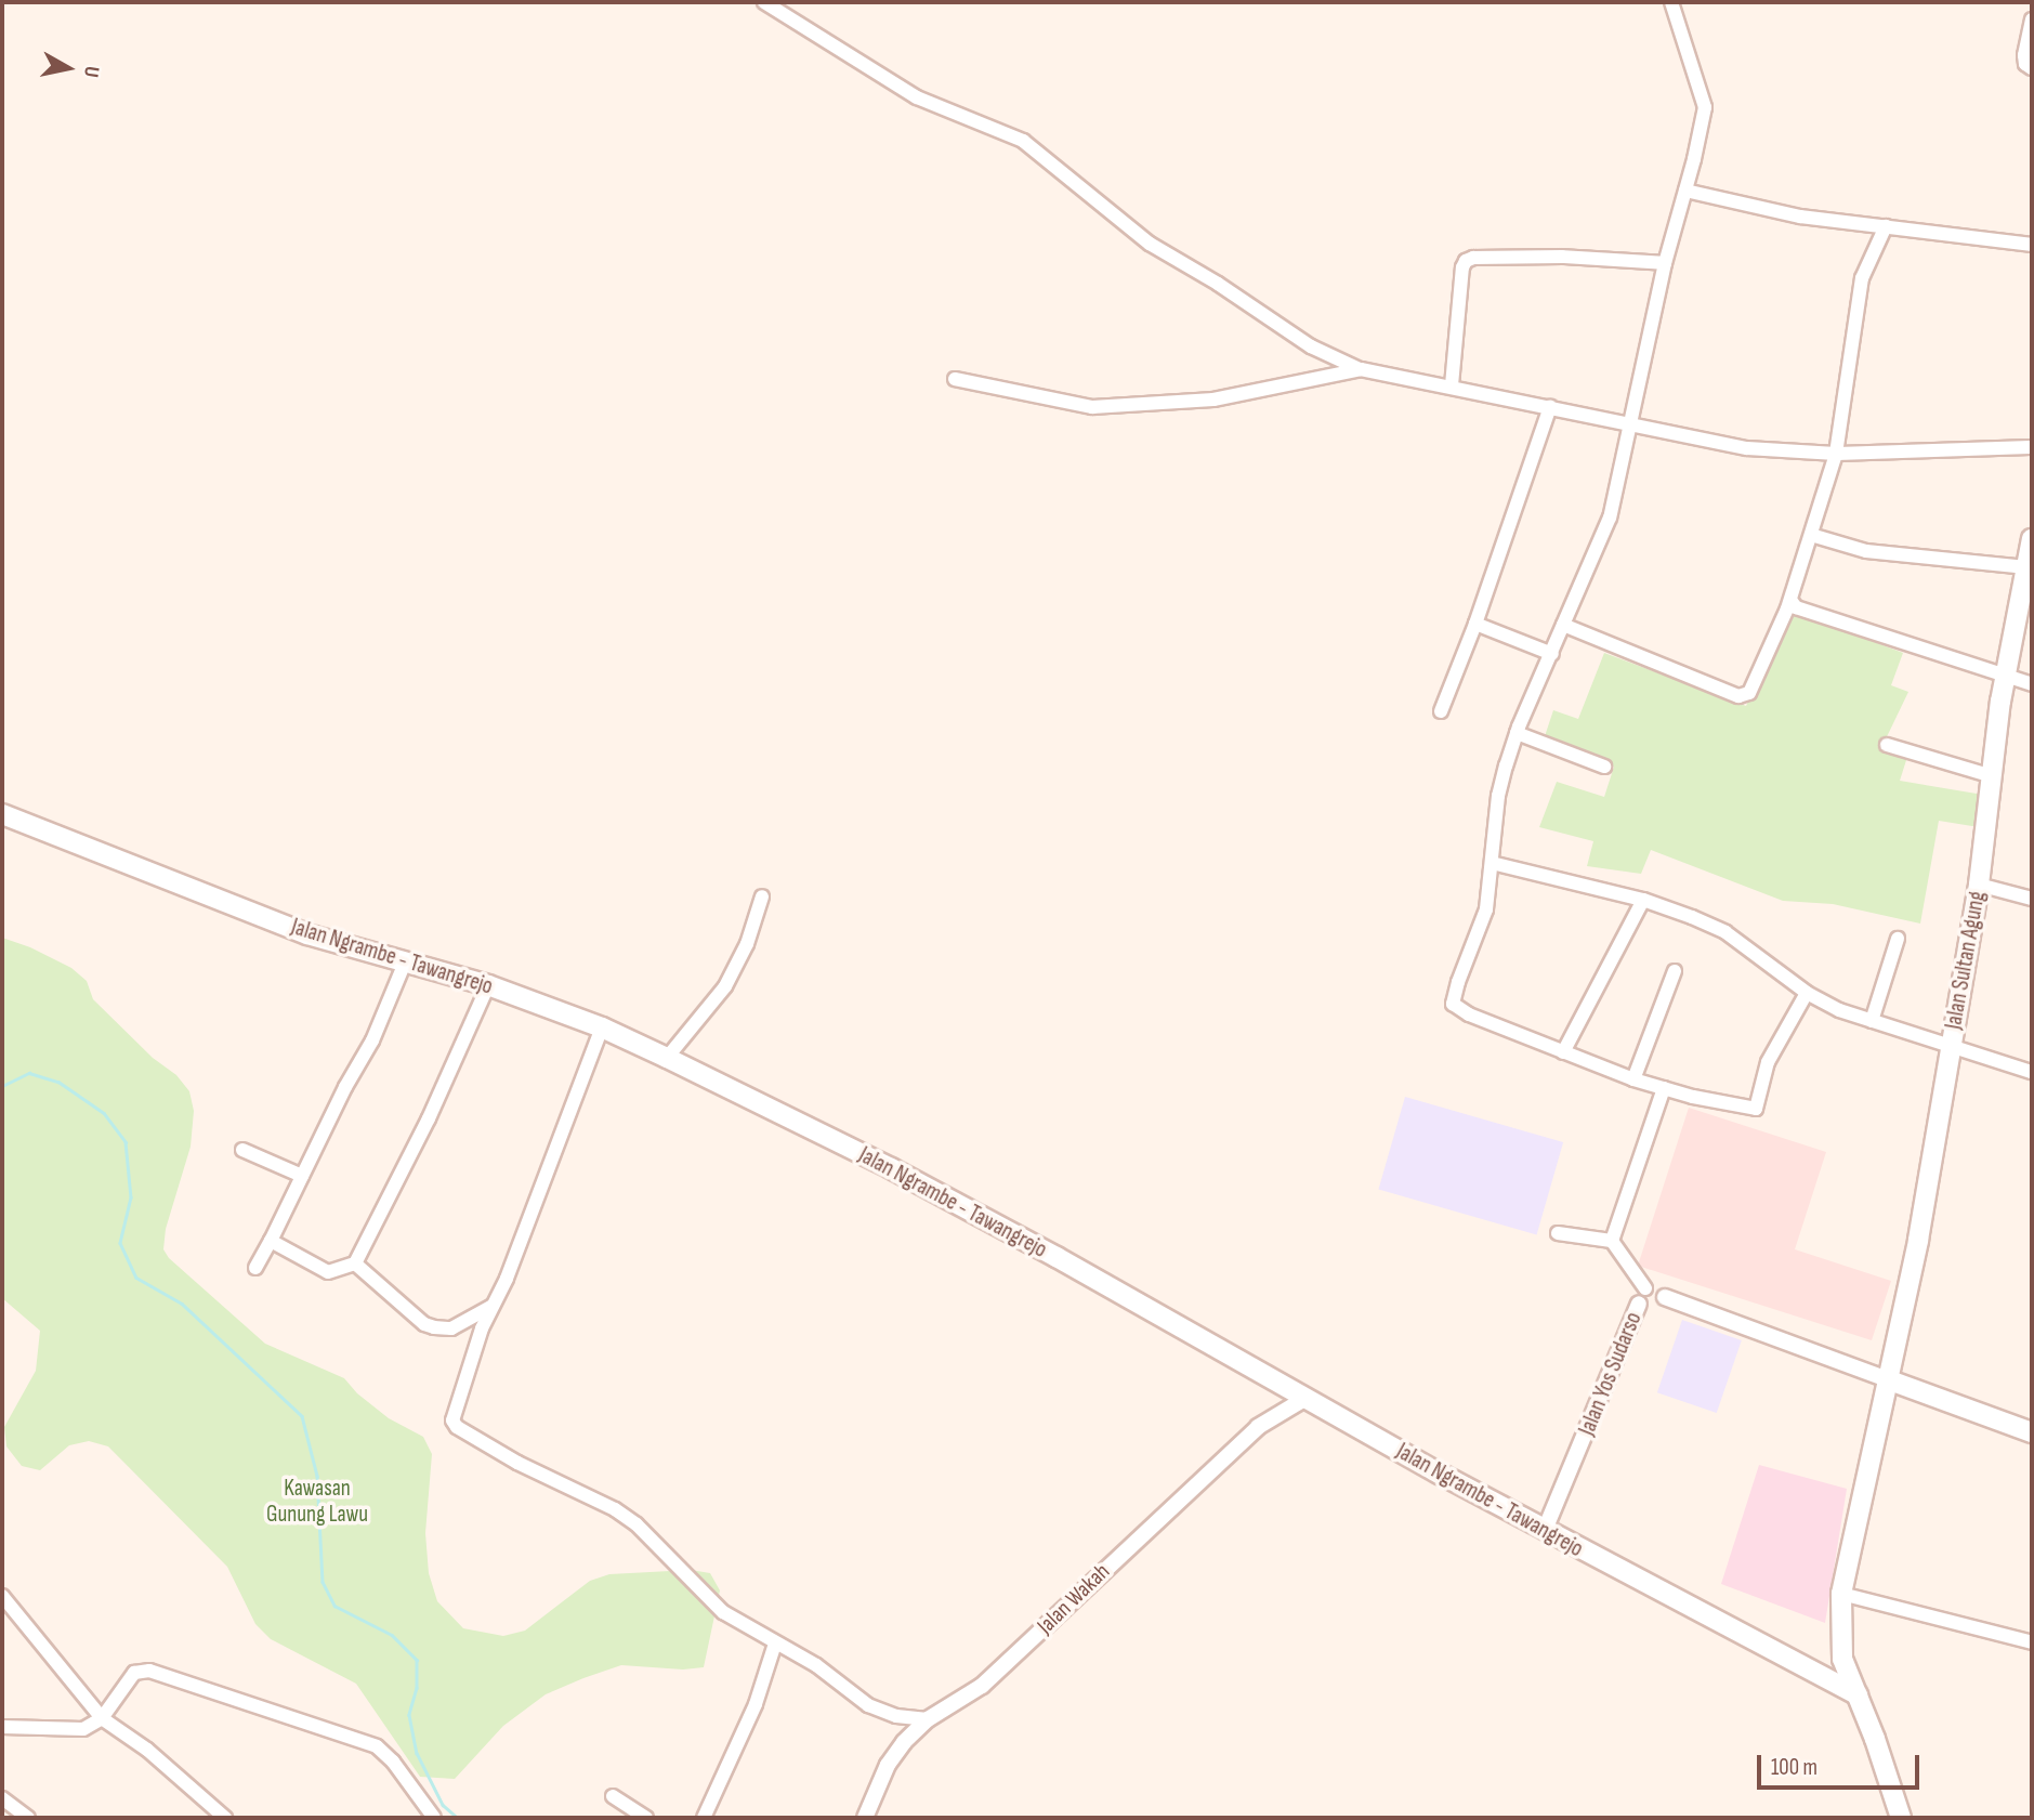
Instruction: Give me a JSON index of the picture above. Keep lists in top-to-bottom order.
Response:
{
  "streets": {
    "main road": ["Jalan Ngrambe - Tawangrejo", "Jalan Sultan Agung"],
    "street": ["Jalan Yos Sudarso", "Jalan Wakah"]
  },
  "crossings": [
    ["Jalan Ngrambe - Tawangrejo", "Jalan Sultan Agung"],
    ["Jalan Ngrambe - Tawangrejo", "Jalan Yos Sudarso"],
    ["Jalan Ngrambe - Tawangrejo", "Jalan Wakah"],
    ["Jalan Sultan Agung", "Jalan Yos Sudarso"]
  ],
  "parks": ["Kawasan Gunung Lawu"],
  "scale_bar": "100 m",
  "north": "right"
}
